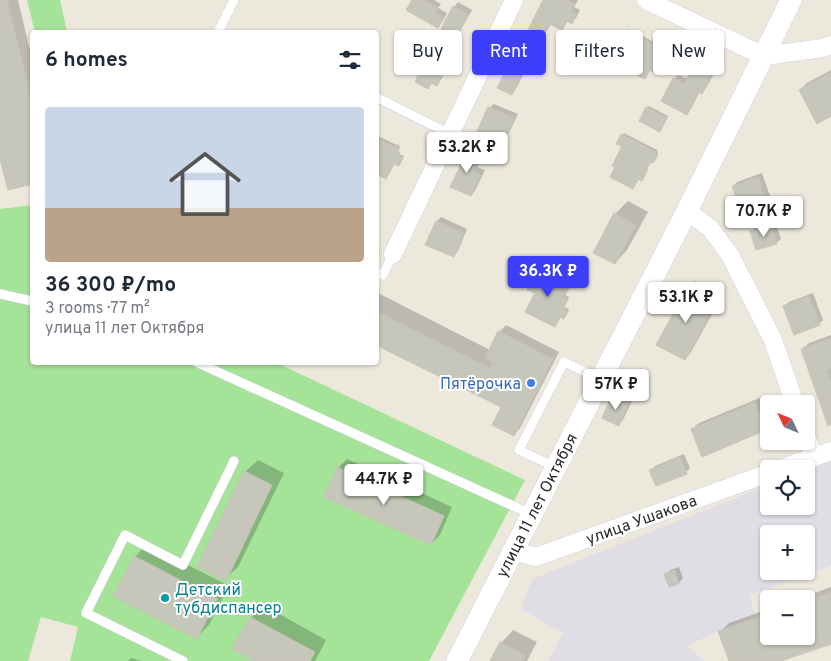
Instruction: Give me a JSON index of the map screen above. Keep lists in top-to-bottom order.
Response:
{
  "streets": {
    "street": ["улица 11 лет Октября", "улица Ушакова"]
  },
  "crossings": [
    ["улица 11 лет Октября", "улица Ушакова"]
  ],
  "places": ["Пятёрочка", "Детский тубдиспансер"],
  "north": "top left",
  "page": {
    "chip": [
      "Buy",
      "Rent",
      "Filters",
      "New"
    ],
    "heading": "6 homes",
    "list": [
      {
        "name": "36 300 ₽/mo",
        "note": "3 rooms · 77 m² · улица 11 лет Октября"
      }
    ],
    "price": [
      "53.2K ₽",
      "70.7K ₽",
      "36.3K ₽",
      "53.1K ₽",
      "57K ₽",
      "44.7K ₽"
    ],
    "map_buttons": ["+", "−"]
  }
}
